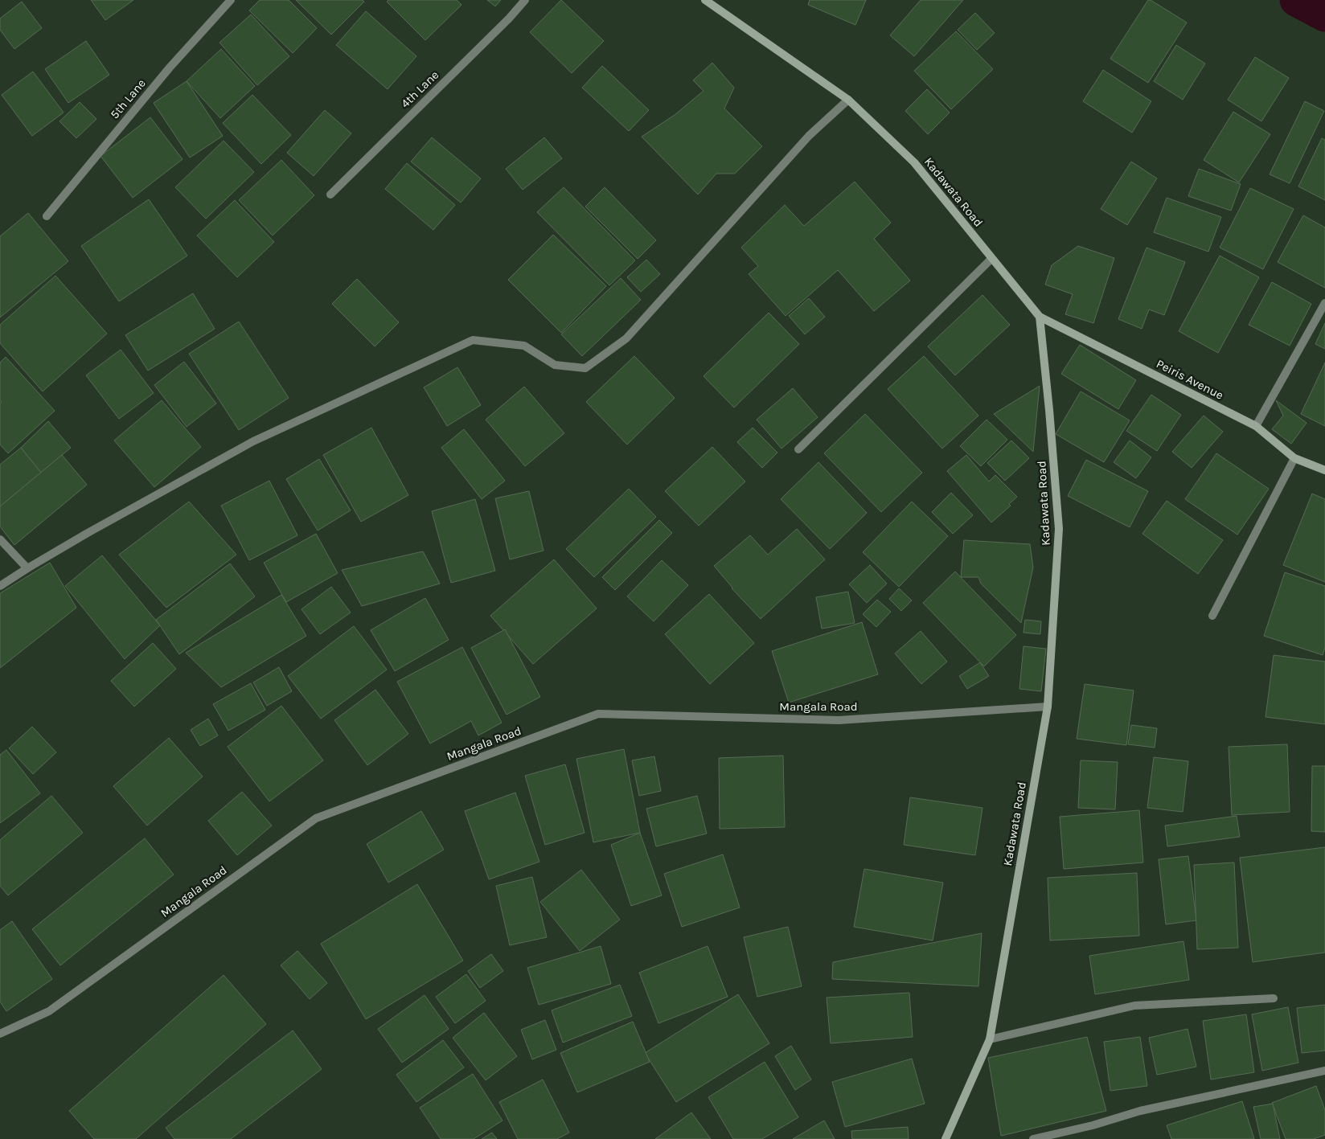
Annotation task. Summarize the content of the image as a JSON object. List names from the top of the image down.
{
  "streets": {
    "street": [
      "4th Lane",
      "5th Lane",
      "Kadawata Road",
      "Peiris Avenue",
      "Mangala Road"
    ]
  },
  "crossings": [
    ["Kadawata Road", "Peiris Avenue"],
    ["Kadawata Road", "Mangala Road"]
  ]
}
